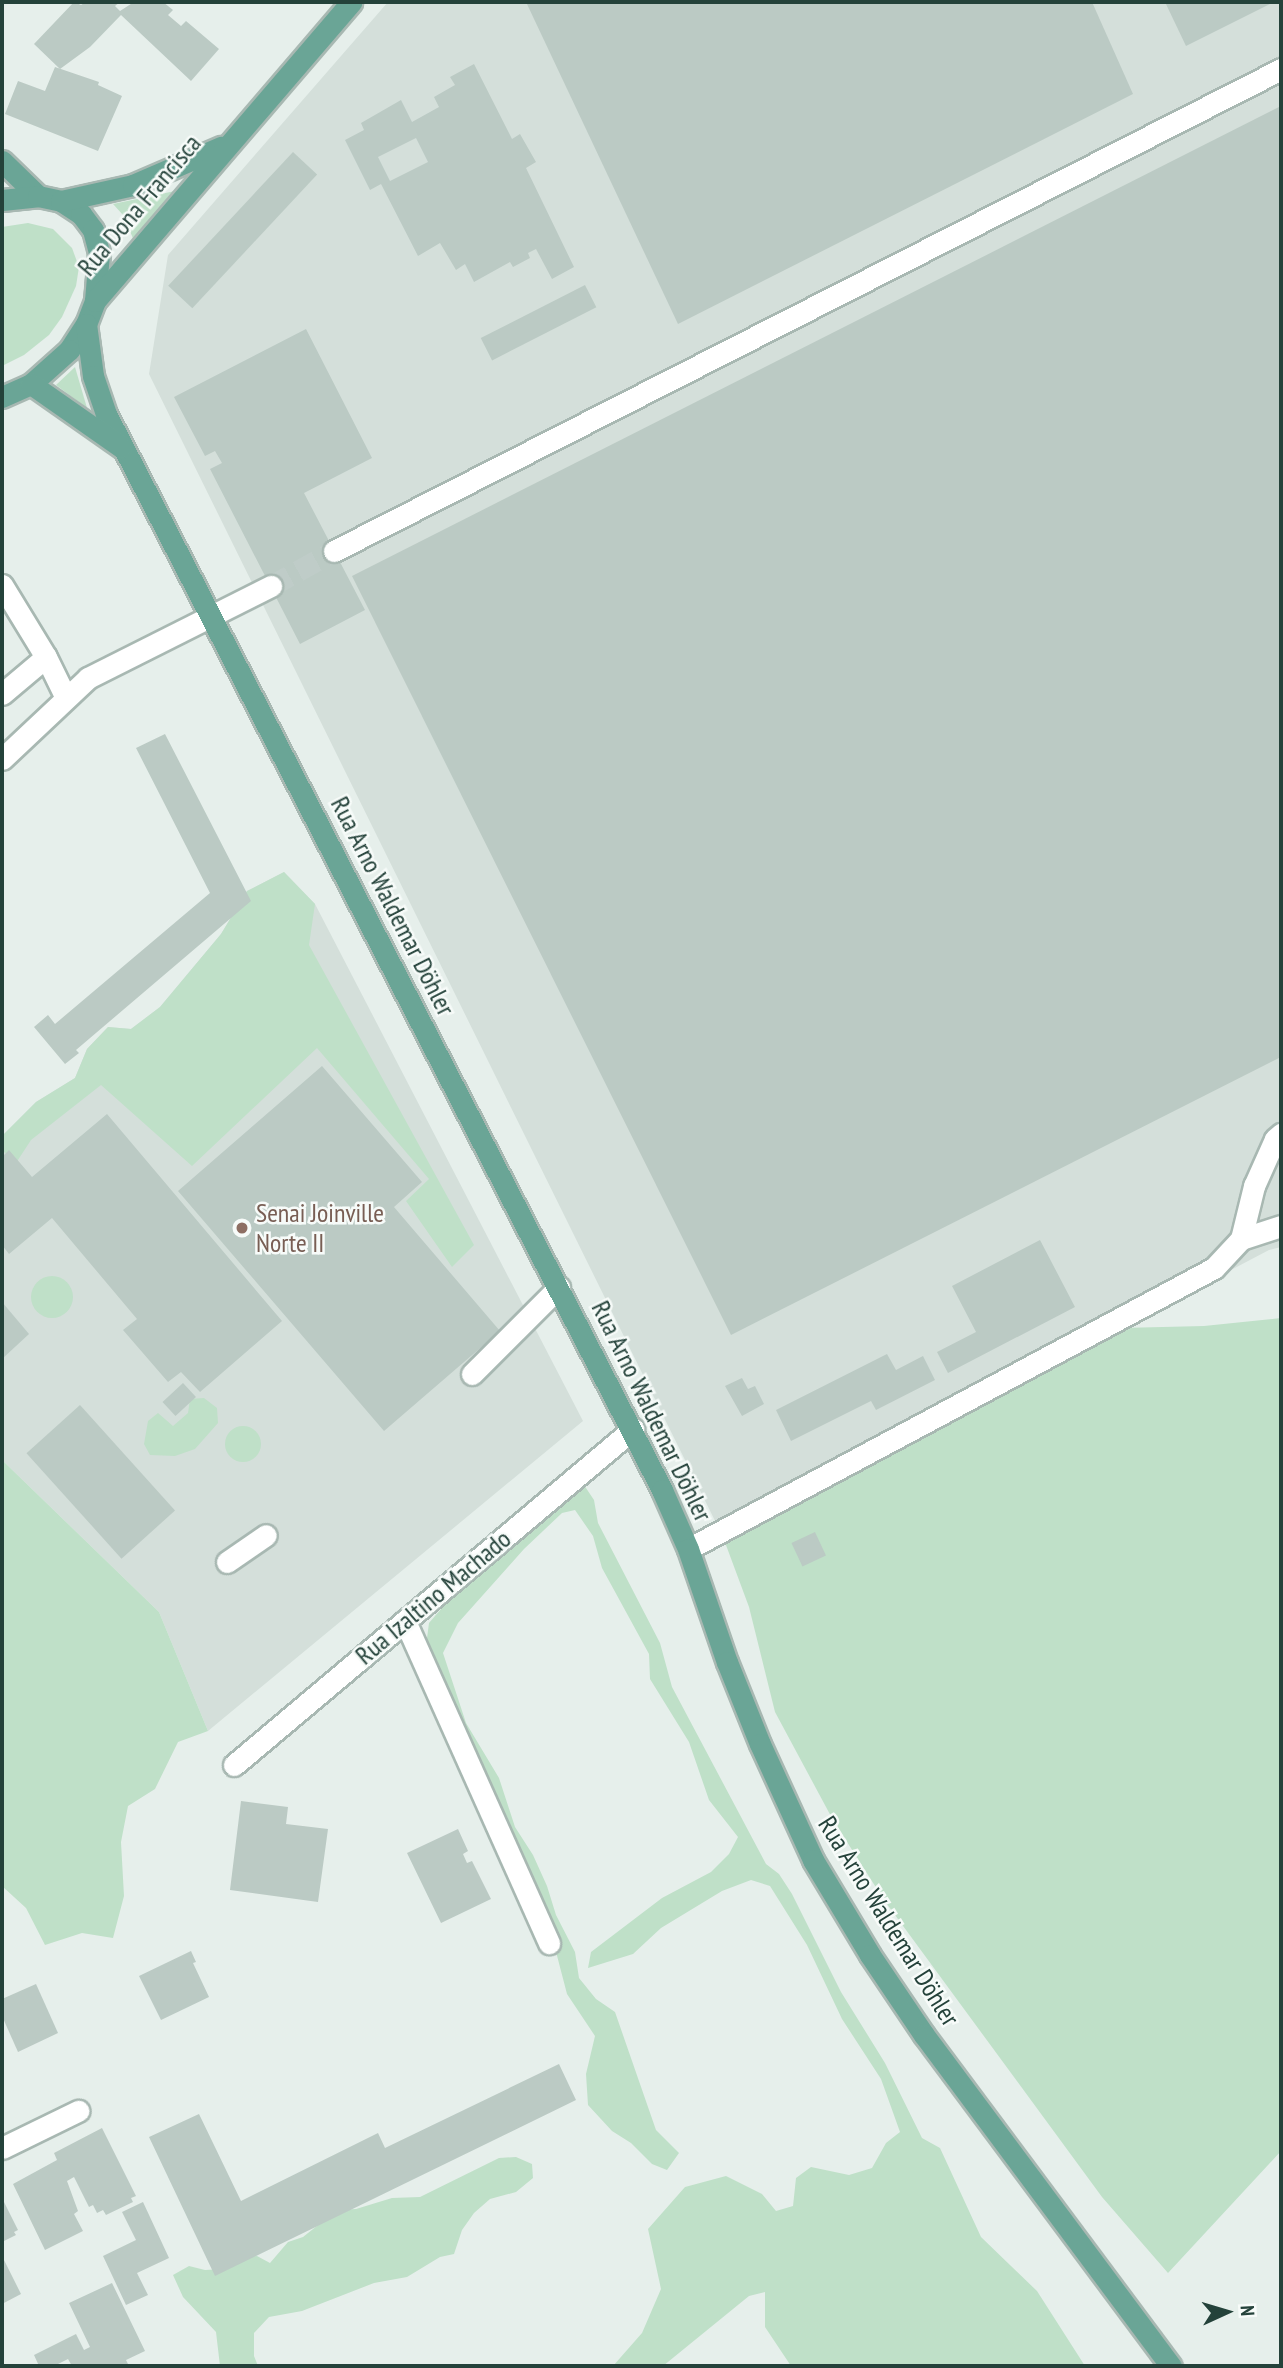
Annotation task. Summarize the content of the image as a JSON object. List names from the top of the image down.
{
  "streets": {
    "main road": ["Rua Dona Francisca", "Rua Arno Waldemar Döhler"],
    "street": ["Rua Izaltino Machado"]
  },
  "crossings": [
    ["Rua Arno Waldemar Döhler", "Rua Izaltino Machado"]
  ],
  "places": ["Senai Joinville Norte II"],
  "north": "right"
}
